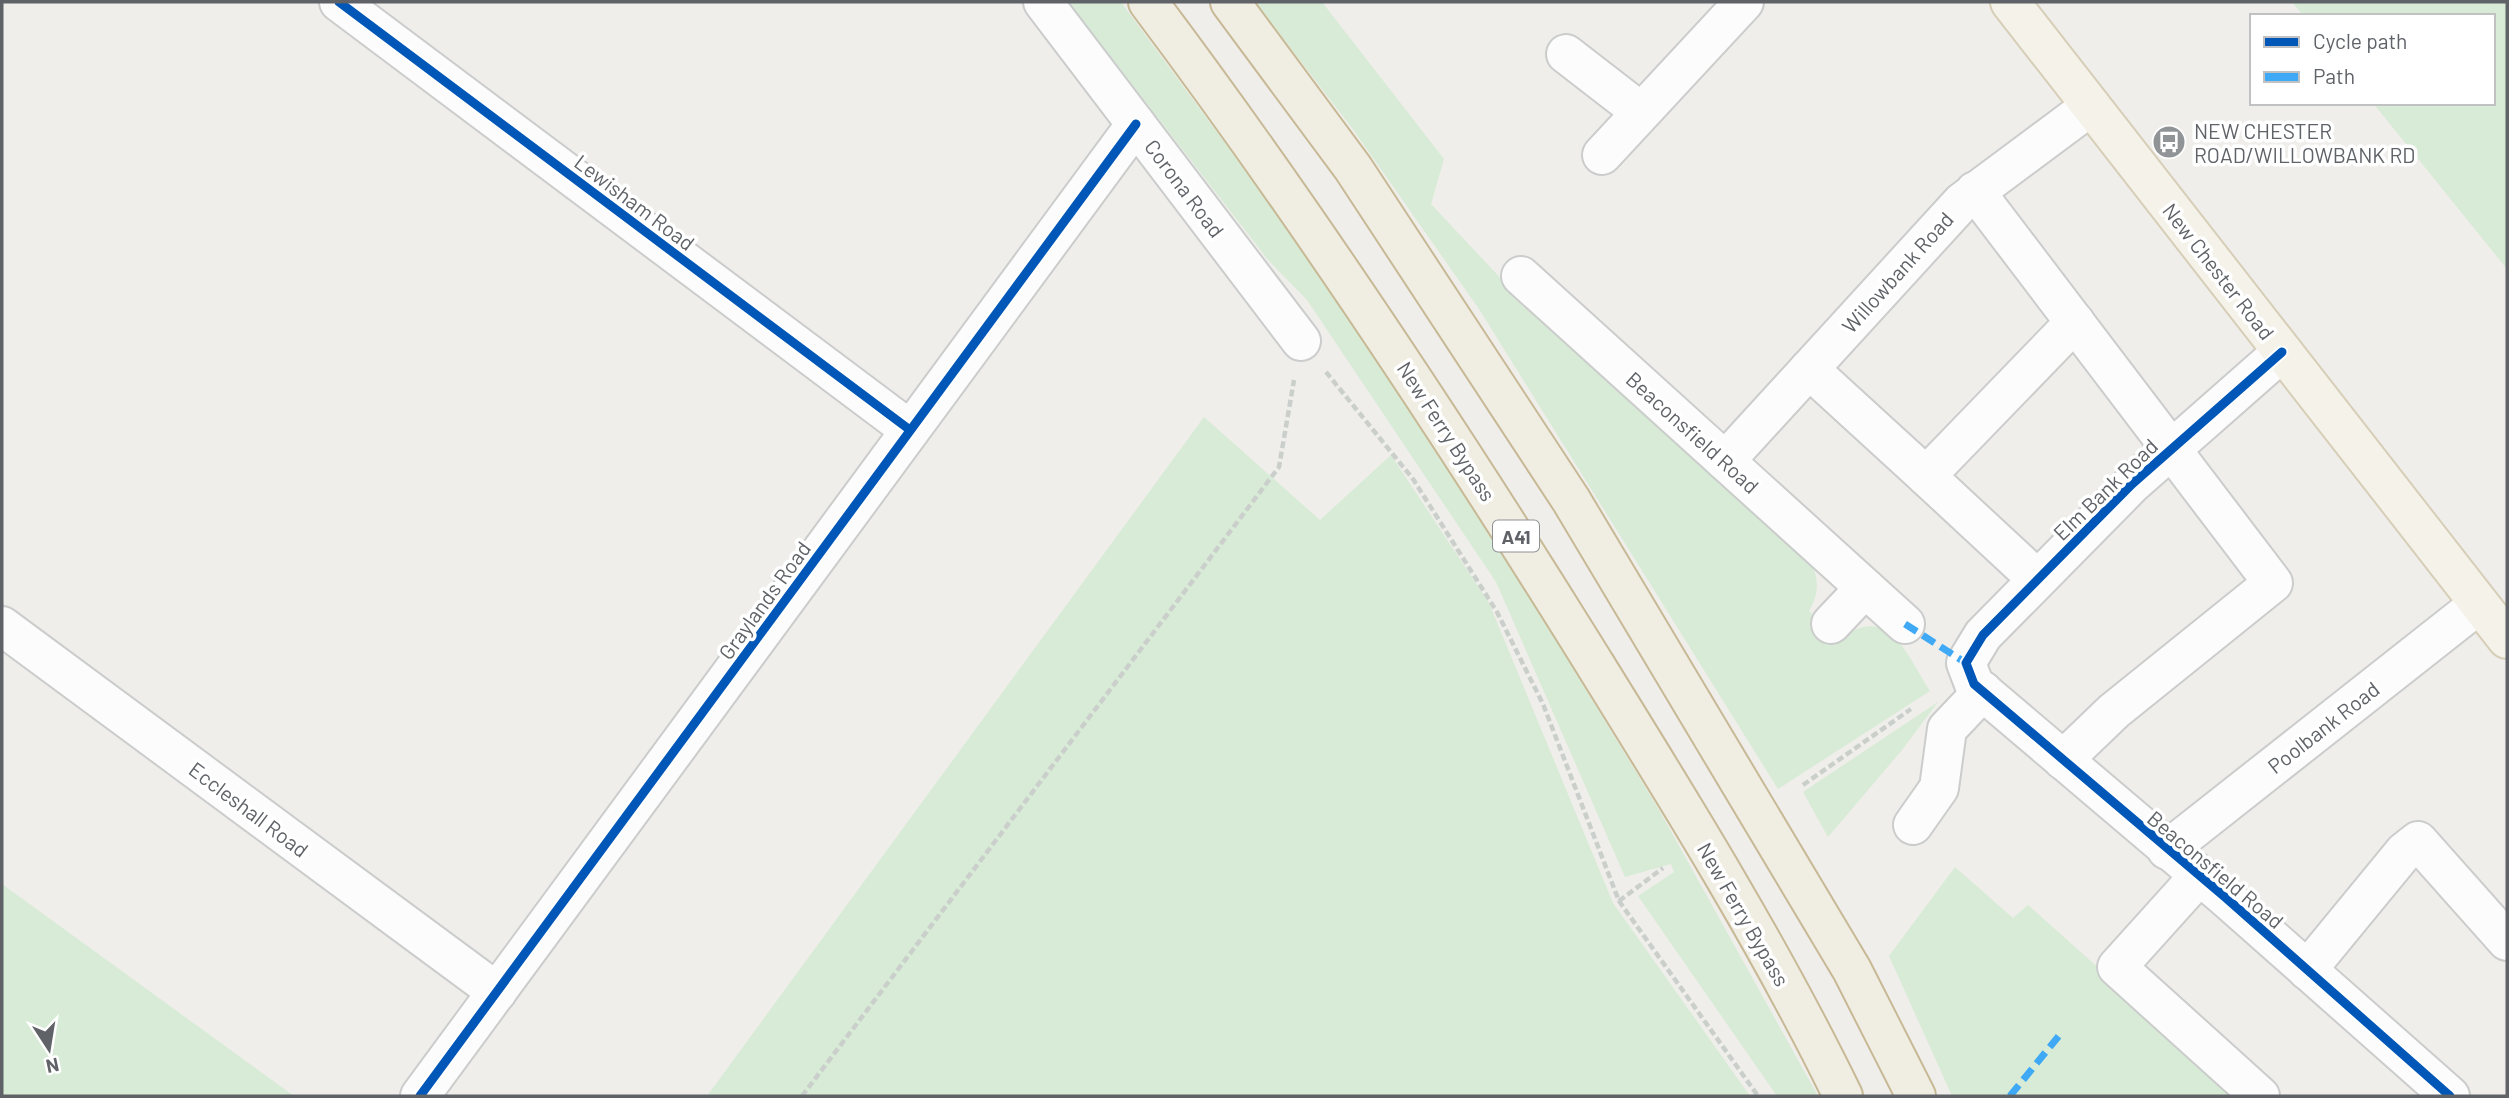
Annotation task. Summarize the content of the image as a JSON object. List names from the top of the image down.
{
  "streets": {
    "highway": ["New Ferry Bypass", "A41"],
    "main road": ["New Chester Road"],
    "street": [
      "Corona Road",
      "Lewisham Road",
      "Willowbank Road",
      "Beaconsfield Road",
      "Elm Bank Road",
      "Graylands Road",
      "Poolbank Road",
      "Eccleshall Road"
    ]
  },
  "crossings": [
    ["Corona Road", "Graylands Road"],
    ["Lewisham Road", "Graylands Road"],
    ["New Chester Road", "Willowbank Road"],
    ["New Chester Road", "Elm Bank Road"],
    ["New Chester Road", "Poolbank Road"],
    ["Willowbank Road", "Beaconsfield Road"],
    ["Beaconsfield Road", "Elm Bank Road"],
    ["Beaconsfield Road", "Poolbank Road"],
    ["Graylands Road", "Eccleshall Road"]
  ],
  "places": {
    "bus stop": ["NEW CHESTER ROAD/WILLOWBANK RD"]
  },
  "legend": ["Cycle path", "Path"],
  "north": "bottom"
}
